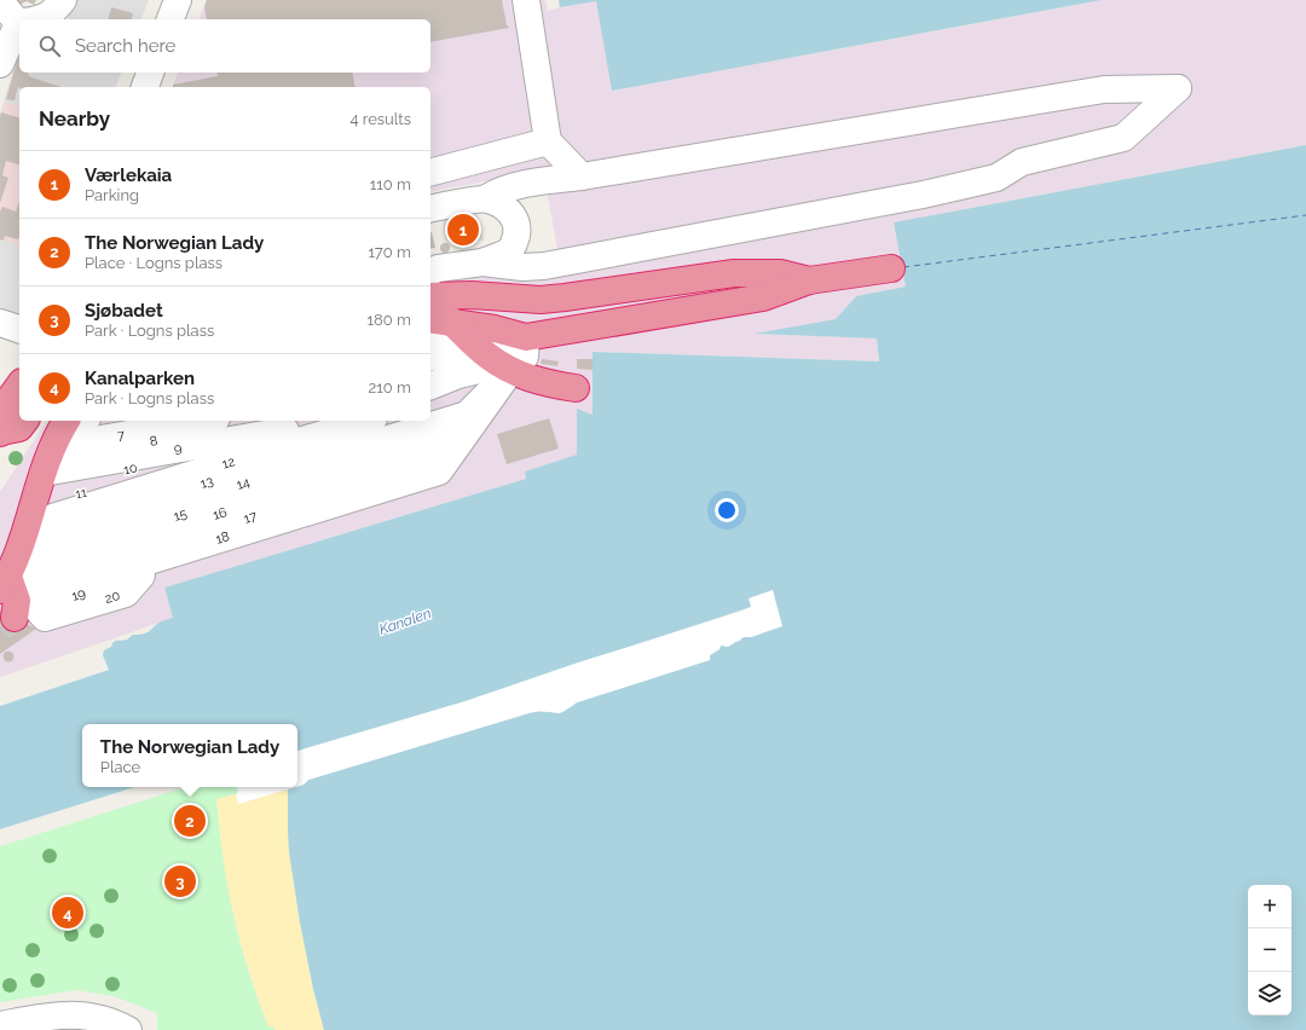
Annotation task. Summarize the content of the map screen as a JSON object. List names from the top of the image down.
{
  "streets": {
    "street": [
      "7",
      "8",
      "9",
      "12",
      "10",
      "13",
      "14",
      "11",
      "16",
      "18"
    ]
  },
  "crossings": [
    ["7", "8"],
    ["7", "9"],
    ["7", "12"],
    ["7", "10"],
    ["7", "13"],
    ["7", "14"],
    ["7", "11"],
    ["7", "16"],
    ["7", "18"],
    ["8", "9"],
    ["8", "12"],
    ["8", "10"],
    ["8", "13"],
    ["8", "14"],
    ["8", "11"],
    ["8", "16"],
    ["8", "18"],
    ["9", "12"],
    ["9", "10"],
    ["9", "13"],
    ["9", "14"],
    ["9", "11"],
    ["9", "16"],
    ["9", "18"],
    ["12", "10"],
    ["12", "13"],
    ["12", "14"],
    ["12", "11"],
    ["12", "16"],
    ["12", "18"],
    ["10", "13"],
    ["10", "14"],
    ["10", "11"],
    ["10", "16"],
    ["10", "18"],
    ["13", "14"],
    ["13", "11"],
    ["13", "16"],
    ["13", "18"],
    ["14", "11"],
    ["14", "16"],
    ["14", "18"],
    ["11", "16"],
    ["11", "18"],
    ["16", "18"]
  ],
  "water": ["Kanalen"],
  "page": {
    "search": "Search here",
    "heading": ["Nearby", "4 results"],
    "list": [
      {
        "mark": "1",
        "name": "Værlekaia",
        "note": "Parking",
        "value": "110 m"
      },
      {
        "mark": "2",
        "name": "The Norwegian Lady",
        "note": "Place · Logns plass",
        "value": "170 m"
      },
      {
        "mark": "3",
        "name": "Sjøbadet",
        "note": "Park · Logns plass",
        "value": "180 m"
      },
      {
        "mark": "4",
        "name": "Kanalparken",
        "note": "Park · Logns plass",
        "value": "210 m"
      }
    ],
    "pins": [
      "1",
      "2",
      "3",
      "4"
    ],
    "popup": ["The Norwegian Lady", "Place"],
    "map_buttons": ["+", "−"]
  }
}
